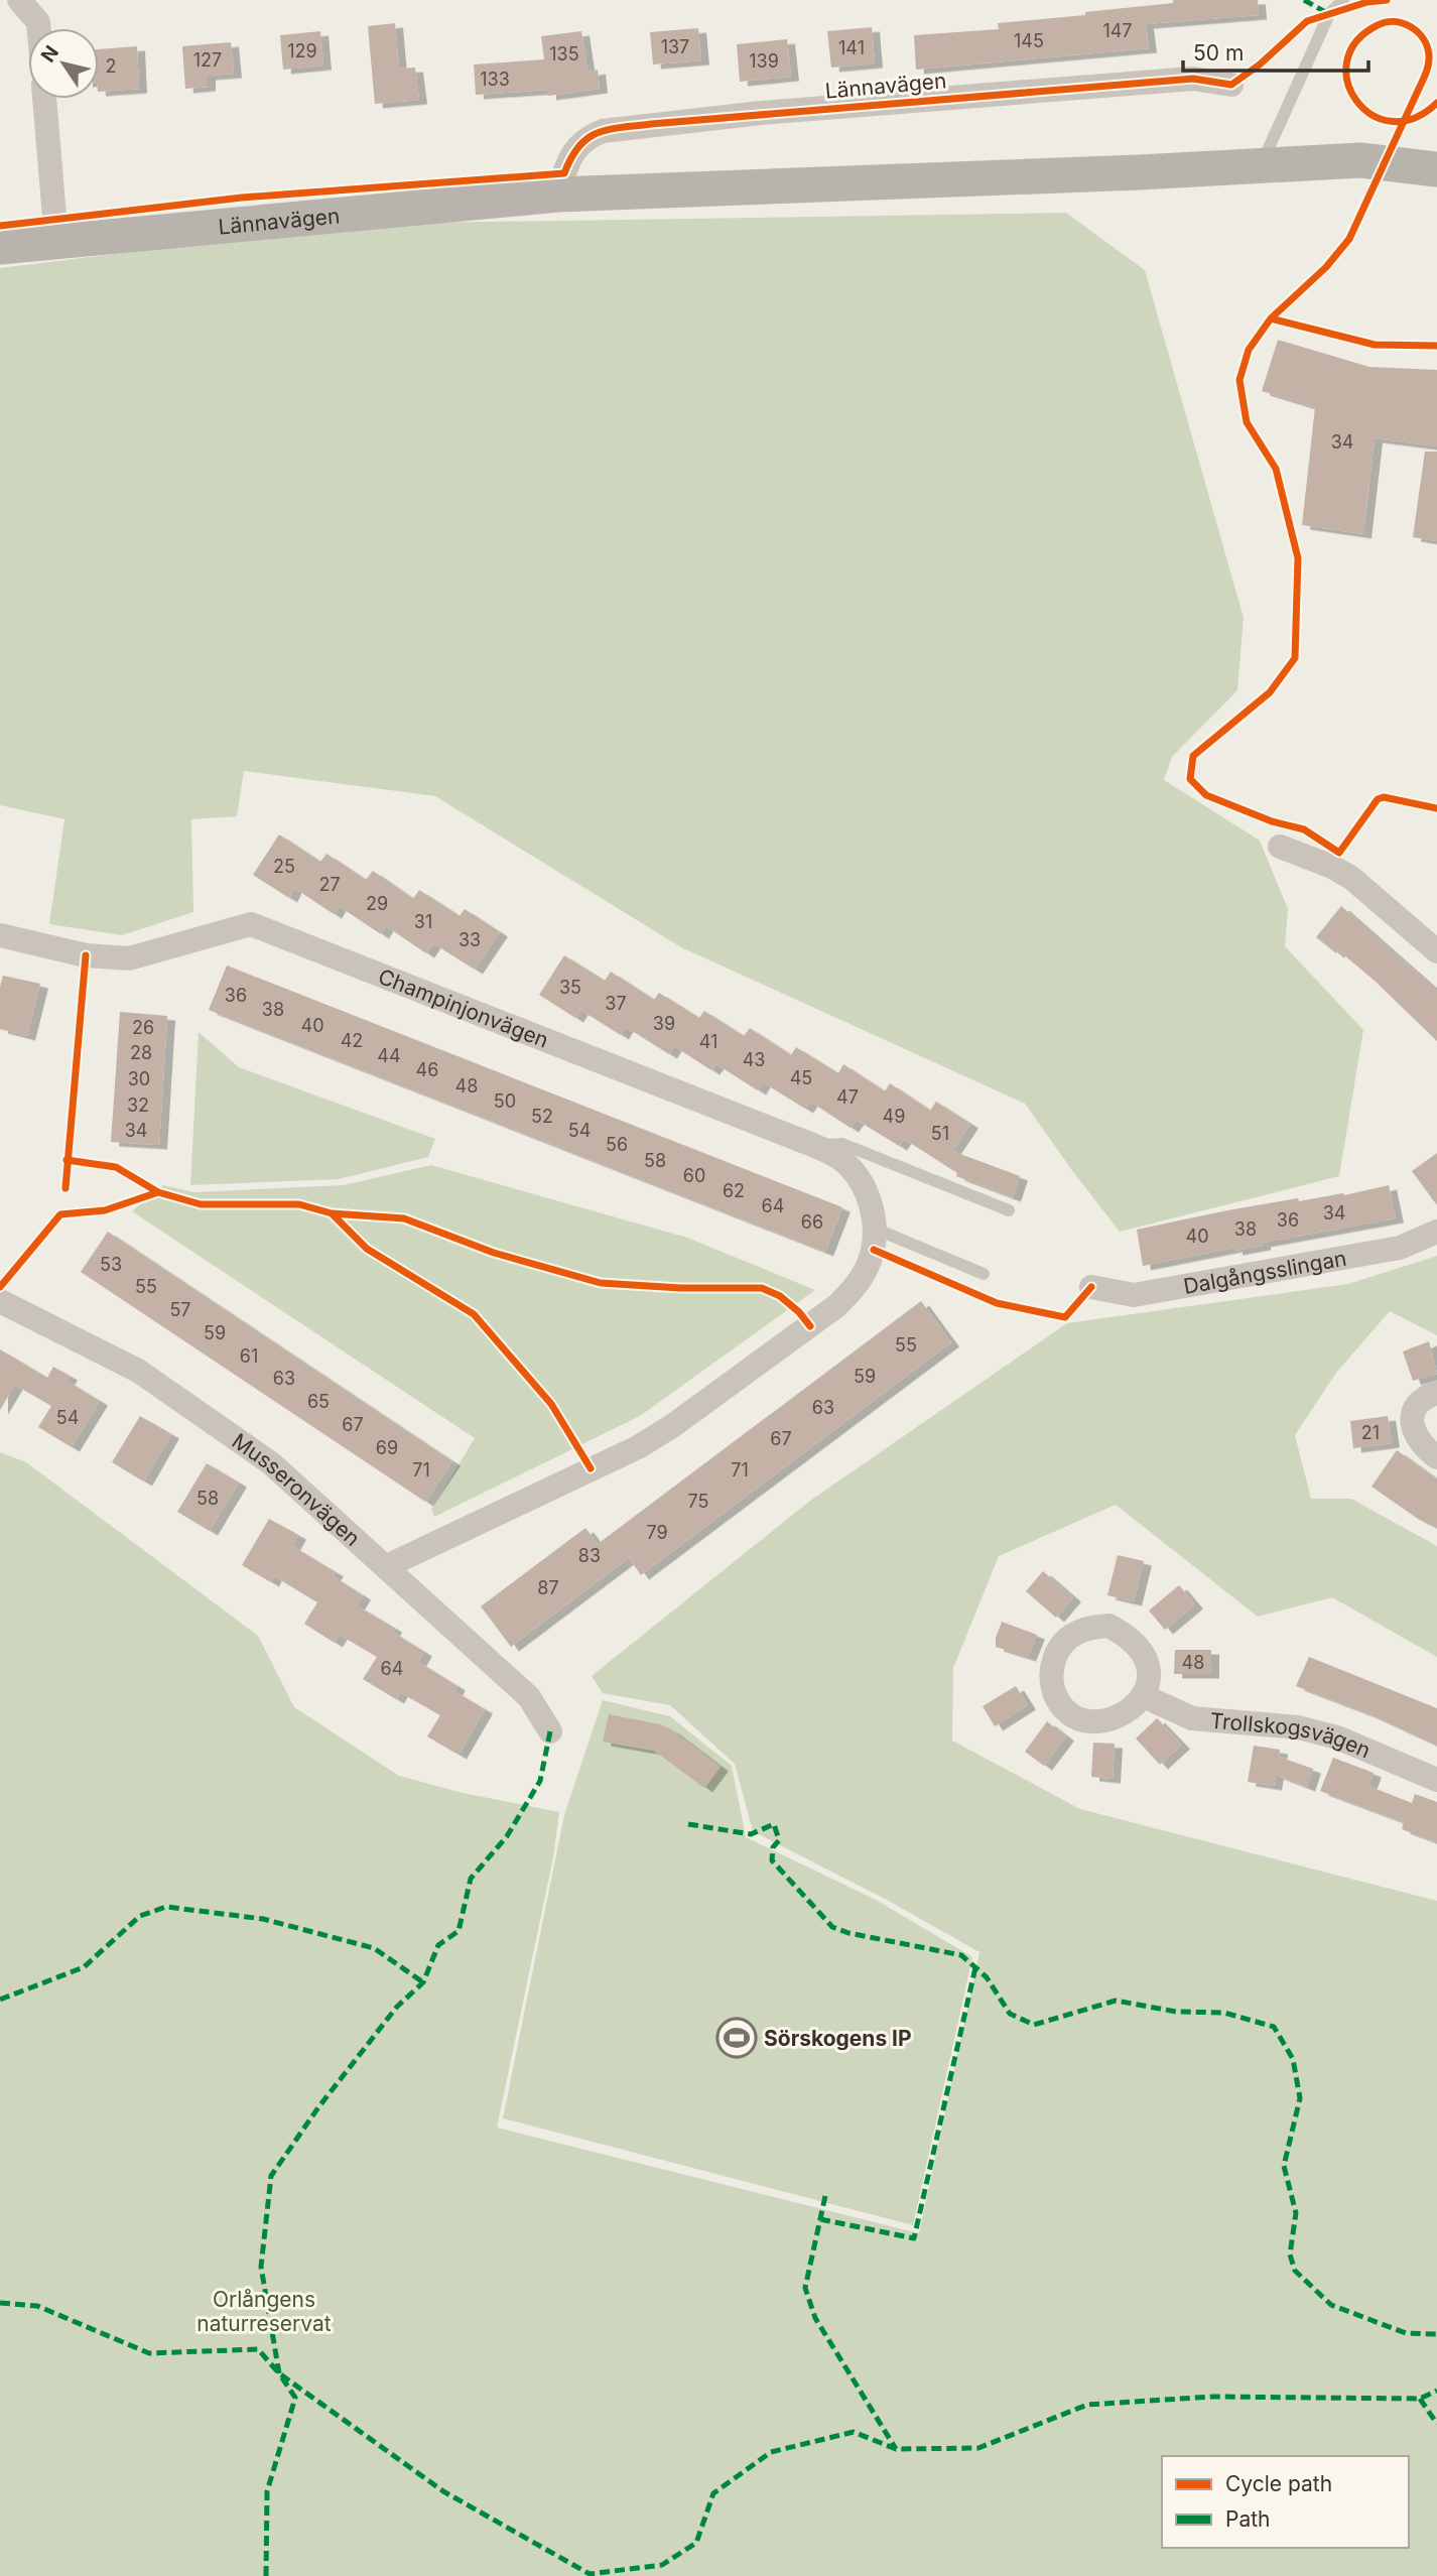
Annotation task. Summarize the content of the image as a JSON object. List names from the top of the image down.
{
  "streets": {
    "main road": ["Lännavägen"],
    "street": [
      "Champinjonvägen",
      "Dalgångsslingan",
      "Musseronvägen",
      "Trollskogsvägen"
    ]
  },
  "crossings": [
    ["Champinjonvägen", "Musseronvägen"]
  ],
  "parks": ["Orlångens naturreservat"],
  "places": {
    "sports": ["Sörskogens IP"]
  },
  "house_numbers": [
    "147",
    "145",
    "137",
    "141",
    "129",
    "135",
    "127",
    "139",
    "2",
    "133",
    "34",
    "25",
    "27",
    "29",
    "31",
    "33",
    "35",
    "36",
    "37",
    "38",
    "39",
    "40",
    "26",
    "42",
    "41",
    "28",
    "44",
    "43",
    "46",
    "45",
    "30",
    "48",
    "47",
    "50",
    "32",
    "52",
    "49",
    "34",
    "54",
    "51",
    "56",
    "58",
    "60",
    "62",
    "64",
    "34",
    "36",
    "66",
    "38",
    "40",
    "53",
    "55",
    "57",
    "59",
    "55",
    "61",
    "59",
    "63",
    "65",
    "63",
    "54",
    "67",
    "21",
    "67",
    "69",
    "71",
    "71",
    "58",
    "75",
    "79",
    "83",
    "87",
    "48",
    "64"
  ],
  "legend": ["Cycle path", "Path"],
  "scale_bar": "50 m",
  "north": "top left"
}
